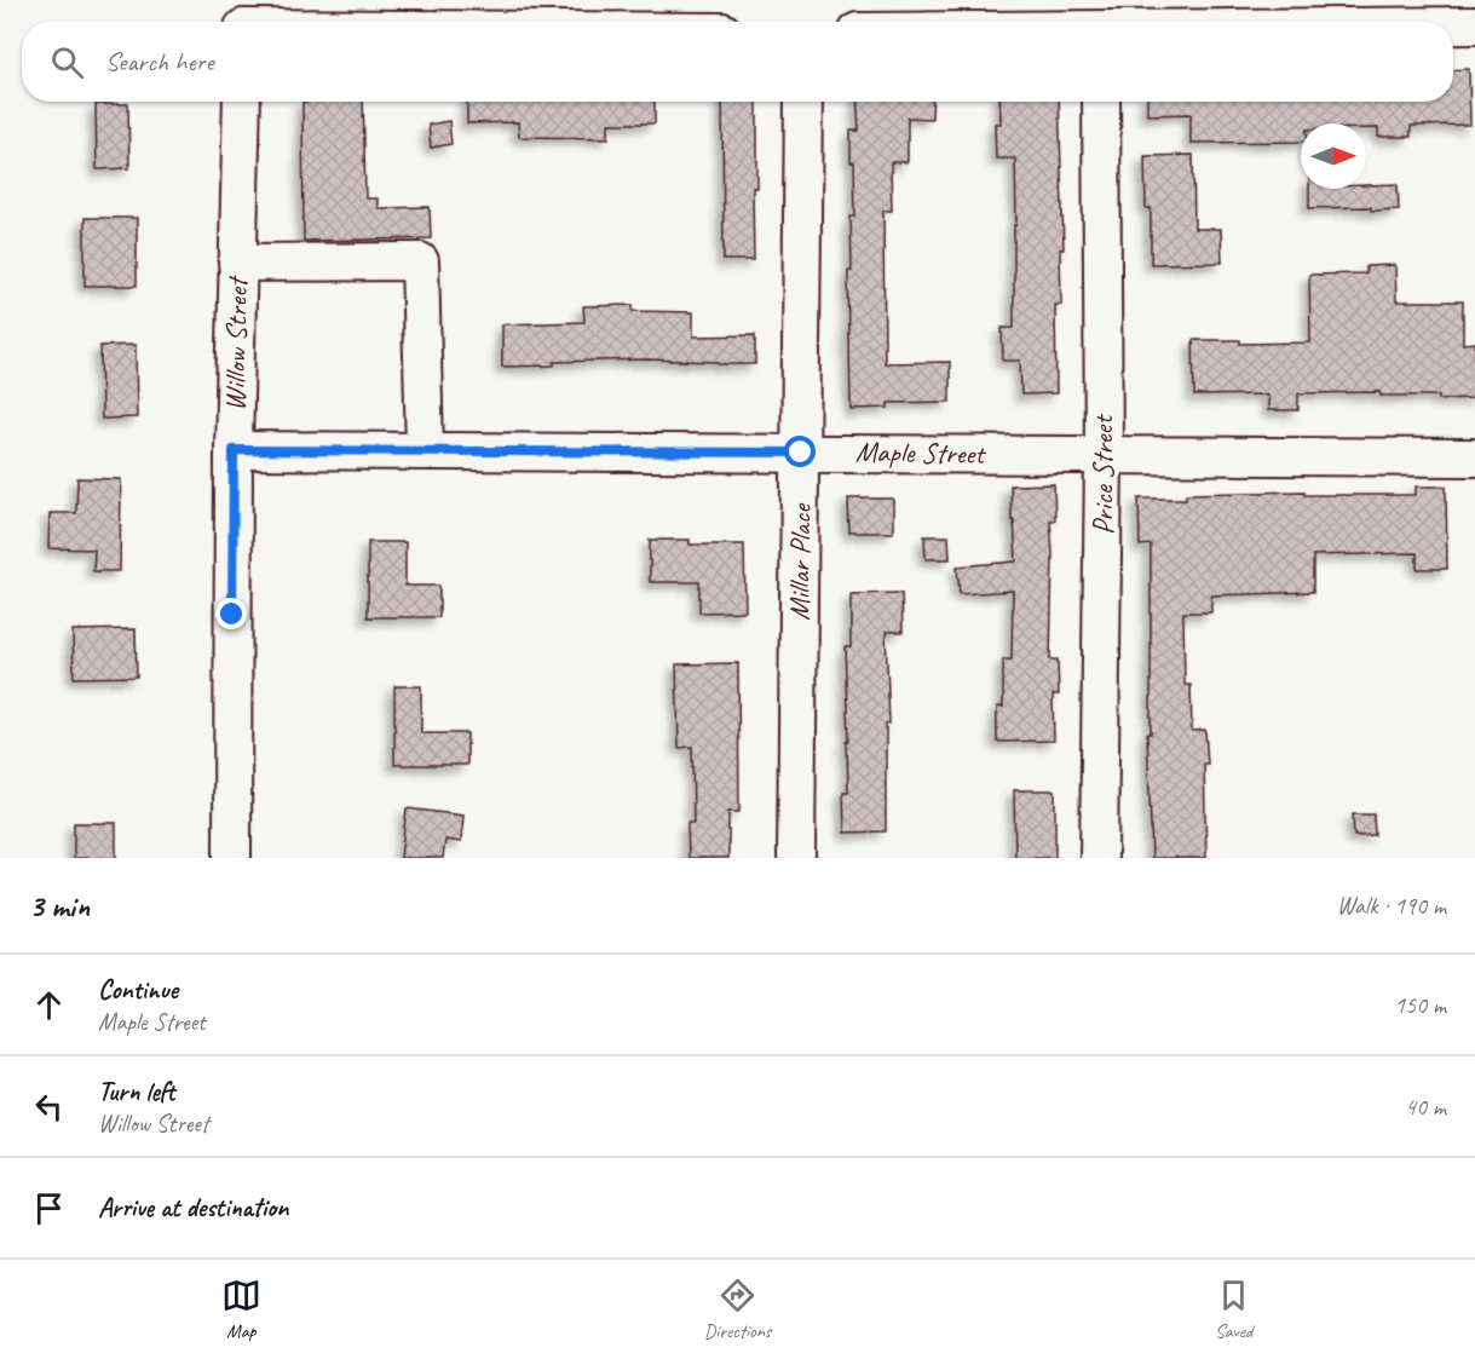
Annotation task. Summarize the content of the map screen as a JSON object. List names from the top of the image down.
{
  "streets": {
    "street": [
      "Willow Street",
      "Maple Street",
      "Price Street",
      "Millar Place"
    ]
  },
  "crossings": [
    ["Willow Street", "Maple Street"],
    ["Maple Street", "Price Street"],
    ["Maple Street", "Millar Place"]
  ],
  "north": "right",
  "page": {
    "search": "Search here",
    "heading": ["3 min", "Walk · 190 m"],
    "list": [
      ["Continue", "Maple Street", "150 m"],
      ["Turn left", "Willow Street", "40 m"],
      "Arrive at destination"
    ],
    "nav": ["Map", "Directions", "Saved"]
  }
}
